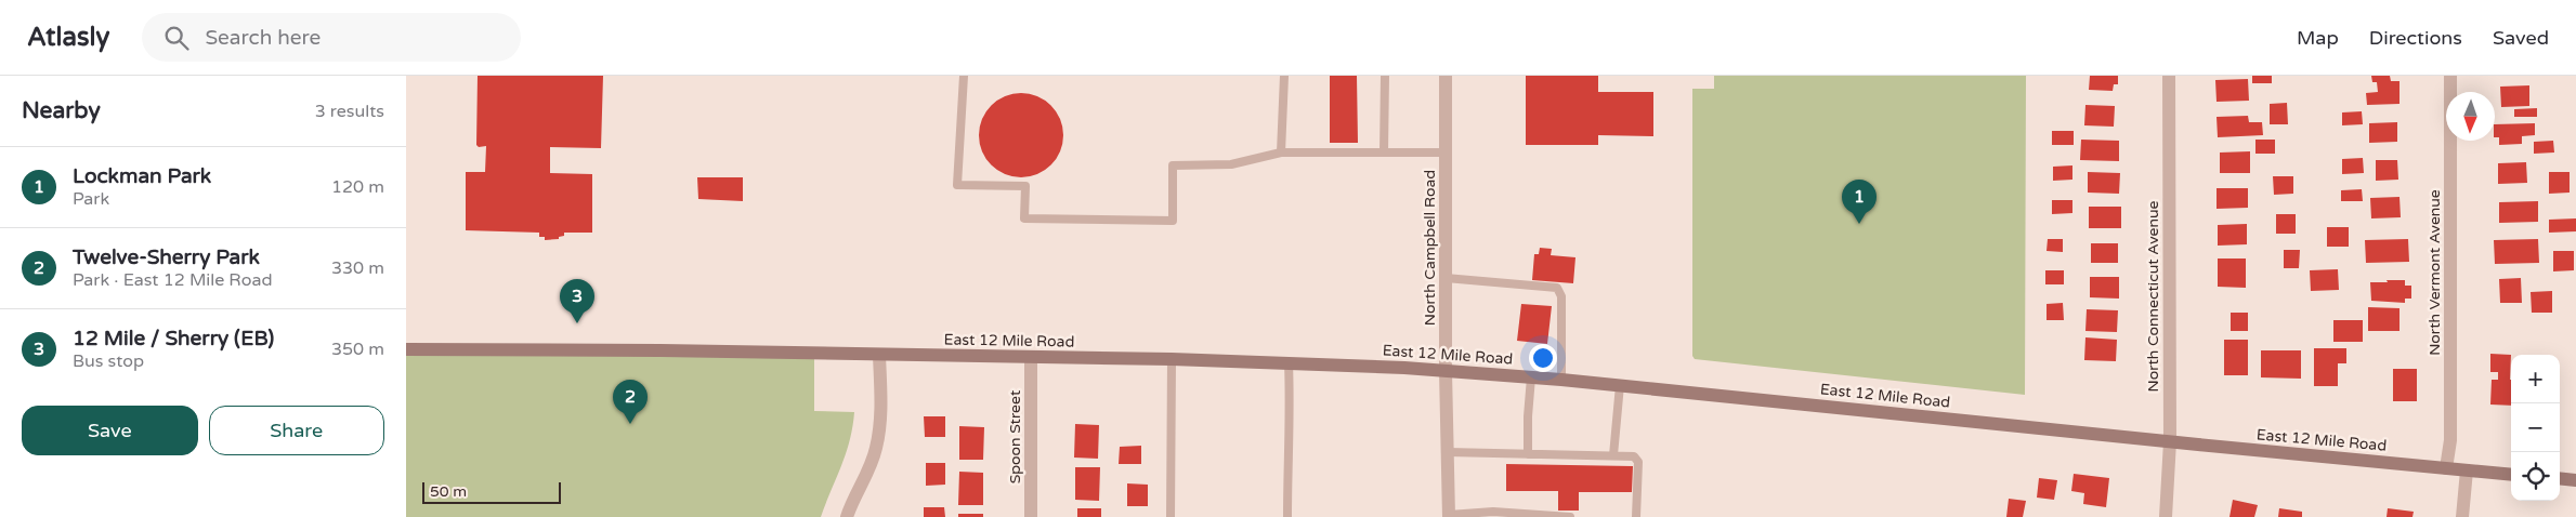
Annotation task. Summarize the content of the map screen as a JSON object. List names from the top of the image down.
{
  "streets": {
    "main road": ["East 12 Mile Road"],
    "street": [
      "North Campbell Road",
      "North Vermont Avenue",
      "North Connecticut Avenue",
      "Spoon Street"
    ]
  },
  "crossings": [
    ["North Campbell Road", "East 12 Mile Road"],
    ["North Vermont Avenue", "East 12 Mile Road"],
    ["North Connecticut Avenue", "East 12 Mile Road"],
    ["East 12 Mile Road", "Spoon Street"]
  ],
  "scale_bar": "50 m",
  "north": "bottom",
  "page": {
    "header": "Atlasly",
    "search": "Search here",
    "nav": ["Map", "Directions", "Saved"],
    "heading": ["Nearby", "3 results"],
    "list": [
      {
        "mark": "1",
        "name": "Lockman Park",
        "note": "Park",
        "value": "120 m"
      },
      {
        "mark": "2",
        "name": "Twelve-Sherry Park",
        "note": "Park · East 12 Mile Road",
        "value": "330 m"
      },
      {
        "mark": "3",
        "name": "12 Mile / Sherry (EB)",
        "note": "Bus stop",
        "value": "350 m"
      }
    ],
    "pins": ["1", "3", "2"],
    "map_buttons": ["+", "−"],
    "buttons": ["Save", "Share"],
    "scale": "50 m"
  }
}
